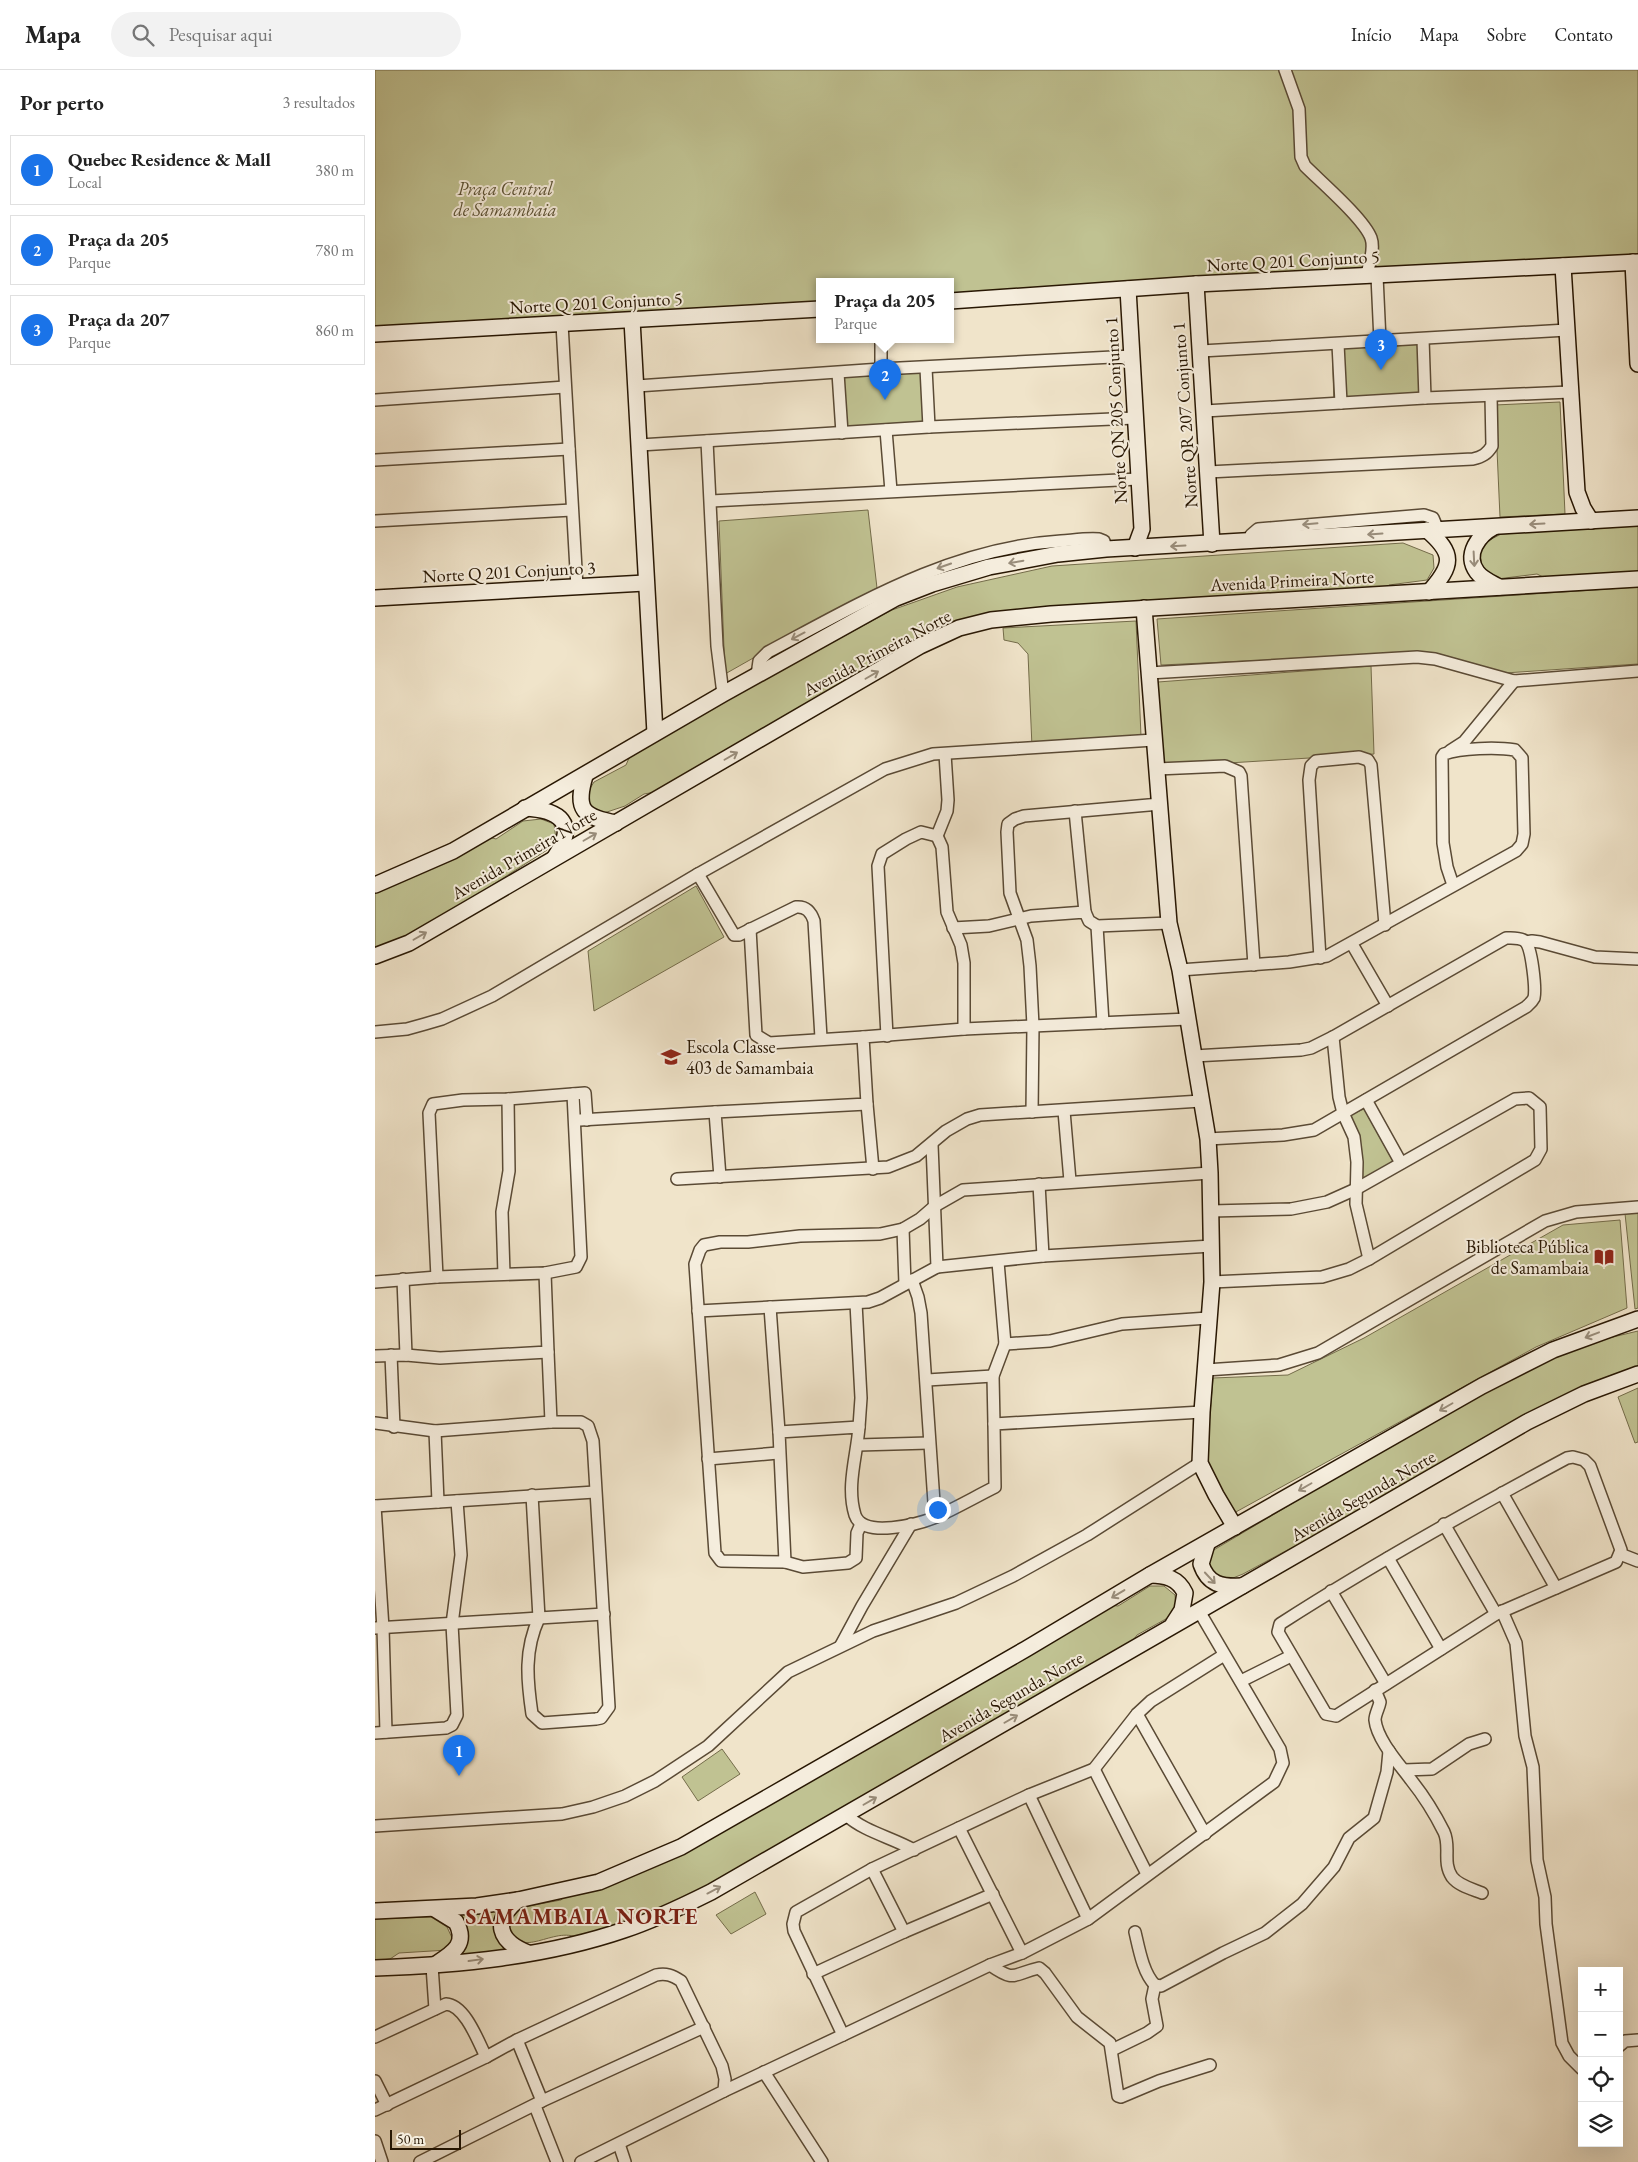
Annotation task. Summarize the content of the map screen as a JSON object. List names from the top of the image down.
{
  "streets": {
    "main road": [
      "Norte Q 201 Conjunto 5",
      "Norte QN 205 Conjunto 1",
      "Norte QR 207 Conjunto 1",
      "Norte Q 201 Conjunto 3",
      "Avenida Primeira Norte",
      "Avenida Segunda Norte"
    ]
  },
  "crossings": [
    ["Norte Q 201 Conjunto 5", "Norte QN 205 Conjunto 1"],
    ["Norte Q 201 Conjunto 5", "Norte QR 207 Conjunto 1"],
    ["Norte QN 205 Conjunto 1", "Avenida Primeira Norte"],
    ["Norte QR 207 Conjunto 1", "Avenida Primeira Norte"]
  ],
  "districts": ["SAMAMBAIA NORTE"],
  "parks": ["Praça Central de Samambaia"],
  "places": {
    "school or university": ["Escola Classe 403 de Samambaia"],
    "library": ["Biblioteca Pública de Samambaia"]
  },
  "scale_bar": "50 m",
  "page": {
    "header": "Mapa",
    "search": "Pesquisar aqui",
    "nav": [
      "Início",
      "Mapa",
      "Sobre",
      "Contato"
    ],
    "heading": ["Por perto", "3 resultados"],
    "list": [
      {
        "mark": "1",
        "name": "Quebec Residence & Mall",
        "note": "Local",
        "value": "380 m"
      },
      {
        "mark": "2",
        "name": "Praça da 205",
        "note": "Parque",
        "value": "780 m"
      },
      {
        "mark": "3",
        "name": "Praça da 207",
        "note": "Parque",
        "value": "860 m"
      }
    ],
    "popup": ["Praça da 205", "Parque"],
    "pins": ["3", "2", "1"],
    "map_buttons": ["+", "−"],
    "scale": "50 m"
  }
}
